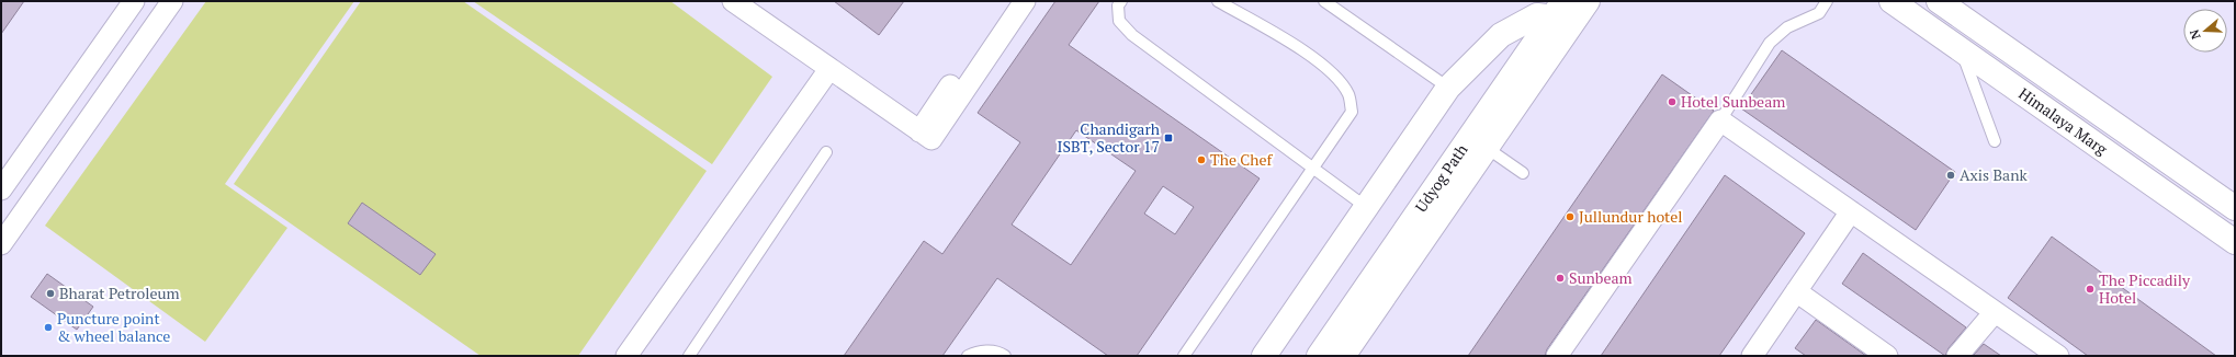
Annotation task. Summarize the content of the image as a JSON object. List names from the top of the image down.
{
  "streets": {
    "main road": ["Himalaya Marg", "Udyog Path"]
  },
  "places": {
    "other": [
      "Hotel Sunbeam",
      "The Chef",
      "Axis Bank",
      "Jullundur hotel",
      "Sunbeam",
      "The Piccadily Hotel",
      "Bharat Petroleum",
      "Puncture point & wheel balance"
    ],
    "transit": ["Chandigarh ISBT, Sector 17"]
  },
  "north": "left"
}
